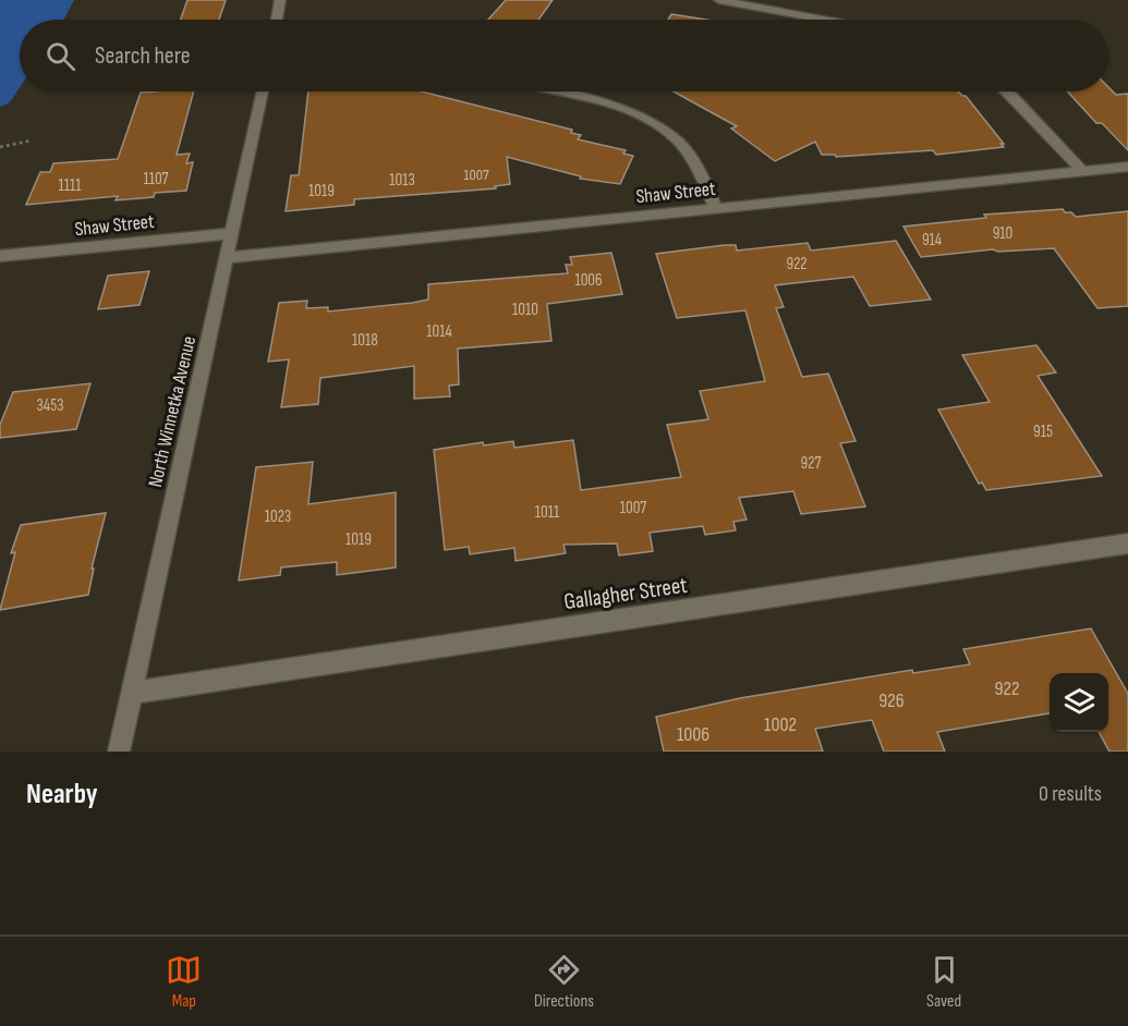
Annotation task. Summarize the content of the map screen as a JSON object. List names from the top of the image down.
{
  "streets": {
    "street": ["Shaw Street", "North Winnetka Avenue", "Gallagher Street"]
  },
  "crossings": [
    ["Shaw Street", "North Winnetka Avenue"],
    ["North Winnetka Avenue", "Gallagher Street"]
  ],
  "house_numbers": [
    "1007",
    "1107",
    "1013",
    "1111",
    "1019",
    "910",
    "914",
    "922",
    "1006",
    "1010",
    "1014",
    "1018",
    "3453",
    "915",
    "927",
    "1007",
    "1011",
    "1023",
    "1019",
    "922",
    "926",
    "1002",
    "1006"
  ],
  "page": {
    "search": "Search here",
    "heading": ["Nearby", "0 results"],
    "nav": ["Map", "Directions", "Saved"]
  }
}
